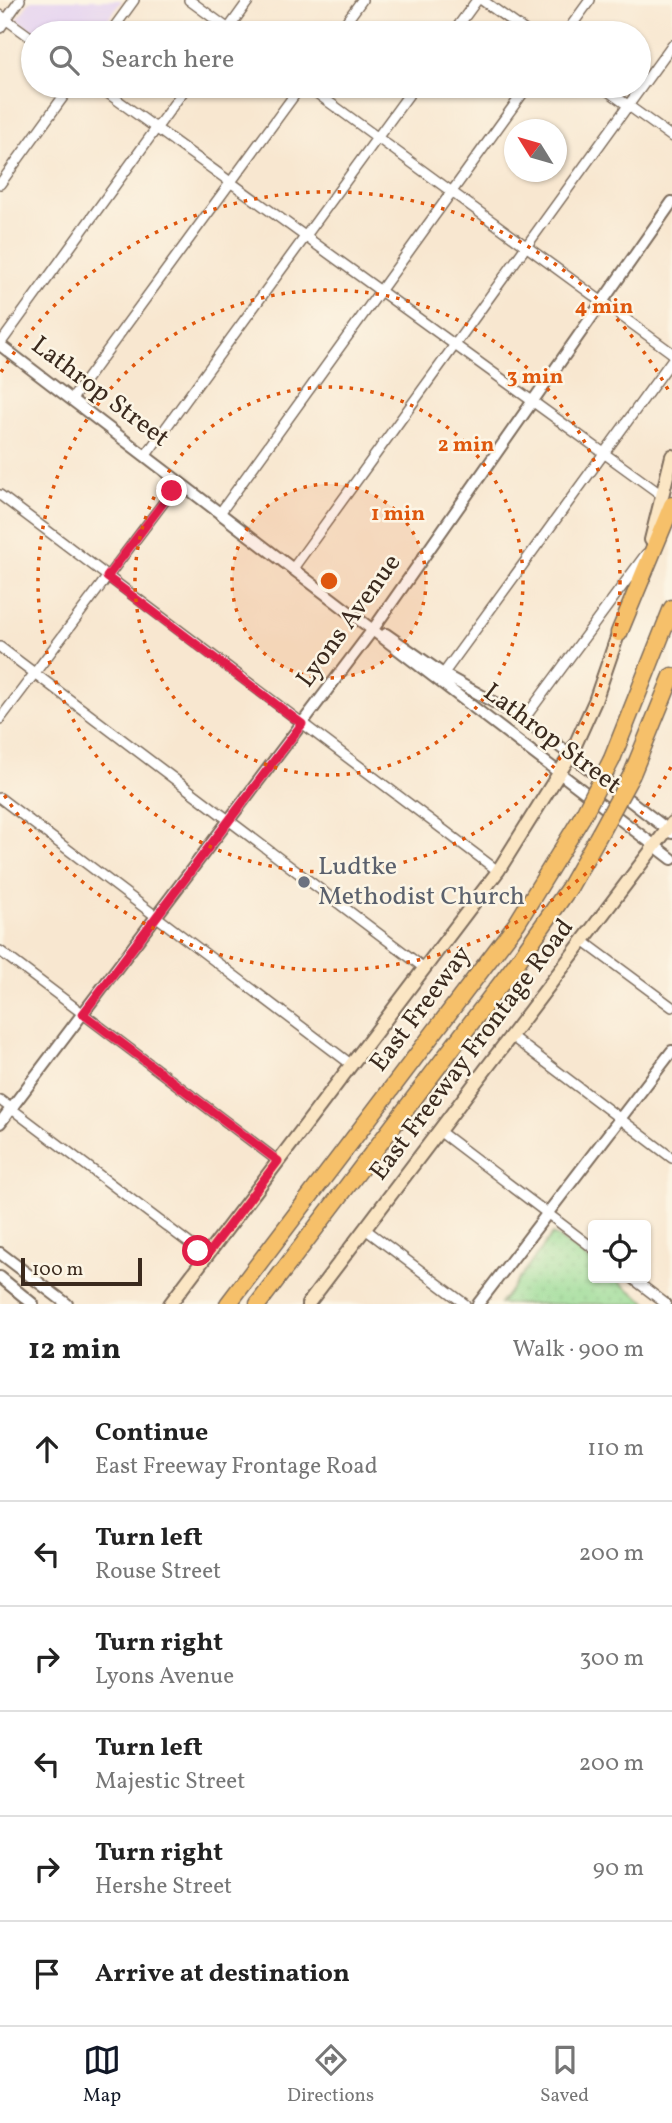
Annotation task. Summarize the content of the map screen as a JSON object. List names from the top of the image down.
{
  "streets": {
    "highway": ["East Freeway"],
    "main road": ["East Freeway Frontage Road"],
    "street": ["Lathrop Street", "Lyons Avenue"]
  },
  "crossings": [
    ["Lathrop Street", "Lyons Avenue"],
    ["Lathrop Street", "East Freeway Frontage Road"]
  ],
  "places": ["Ludtke Methodist Church"],
  "scale_bar": "100 m",
  "north": "top left",
  "page": {
    "search": "Search here",
    "scale": "100 m",
    "heading": ["12 min", "Walk · 900 m"],
    "list": [
      ["Continue", "East Freeway Frontage Road", "110 m"],
      ["Turn left", "Rouse Street", "200 m"],
      ["Turn right", "Lyons Avenue", "300 m"],
      ["Turn left", "Majestic Street", "200 m"],
      ["Turn right", "Hershe Street", "90 m"],
      "Arrive at destination"
    ],
    "nav": ["Map", "Directions", "Saved"]
  },
  "rings": [
    "4 min",
    "3 min",
    "2 min",
    "1 min"
  ]
}
